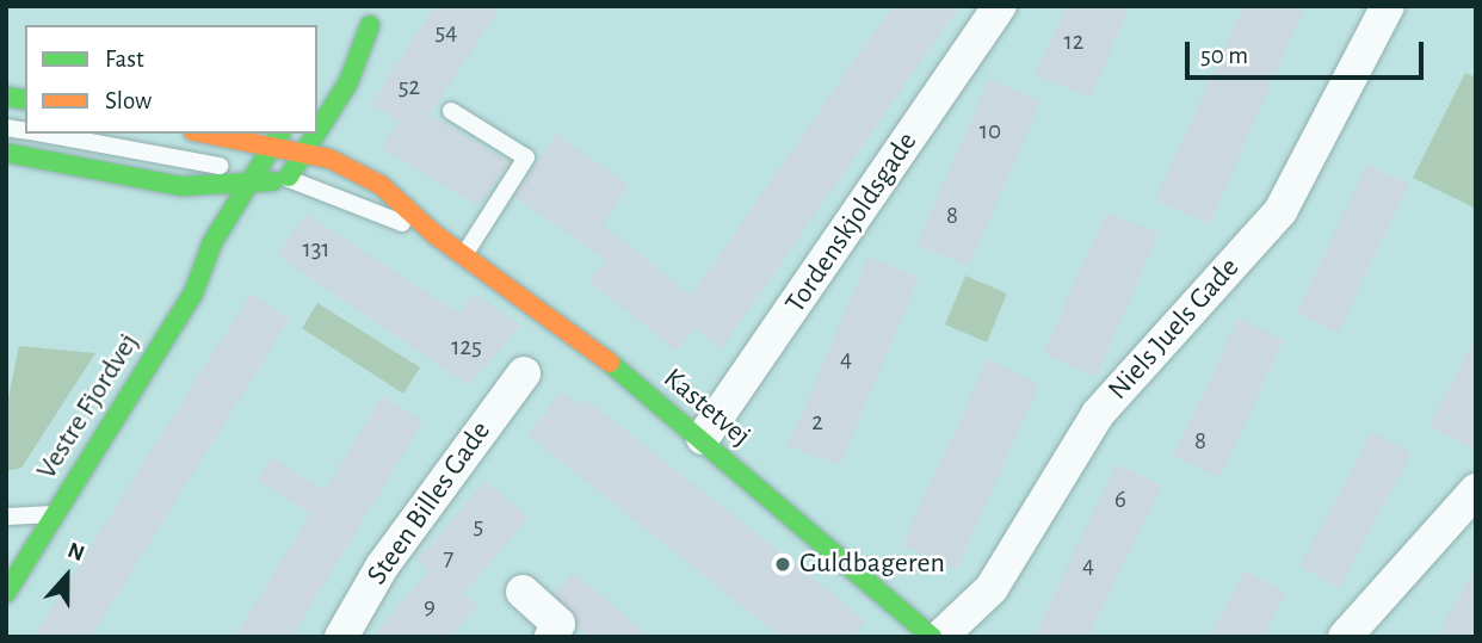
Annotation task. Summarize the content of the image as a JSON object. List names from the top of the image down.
{
  "streets": {
    "street": [
      "Tordenskjoldsgade",
      "Niels Juels Gade",
      "Vestre Fjordvej",
      "Kastetvej",
      "Steen Billes Gade"
    ]
  },
  "crossings": [
    ["Tordenskjoldsgade", "Kastetvej"],
    ["Vestre Fjordvej", "Kastetvej"]
  ],
  "places": ["Guldbageren"],
  "house_numbers": [
    "54",
    "12",
    "52",
    "10",
    "8",
    "131",
    "125",
    "4",
    "2",
    "8",
    "6",
    "5",
    "7",
    "4",
    "9"
  ],
  "legend": ["Fast", "Slow"],
  "scale_bar": "50 m",
  "north": "top"
}
